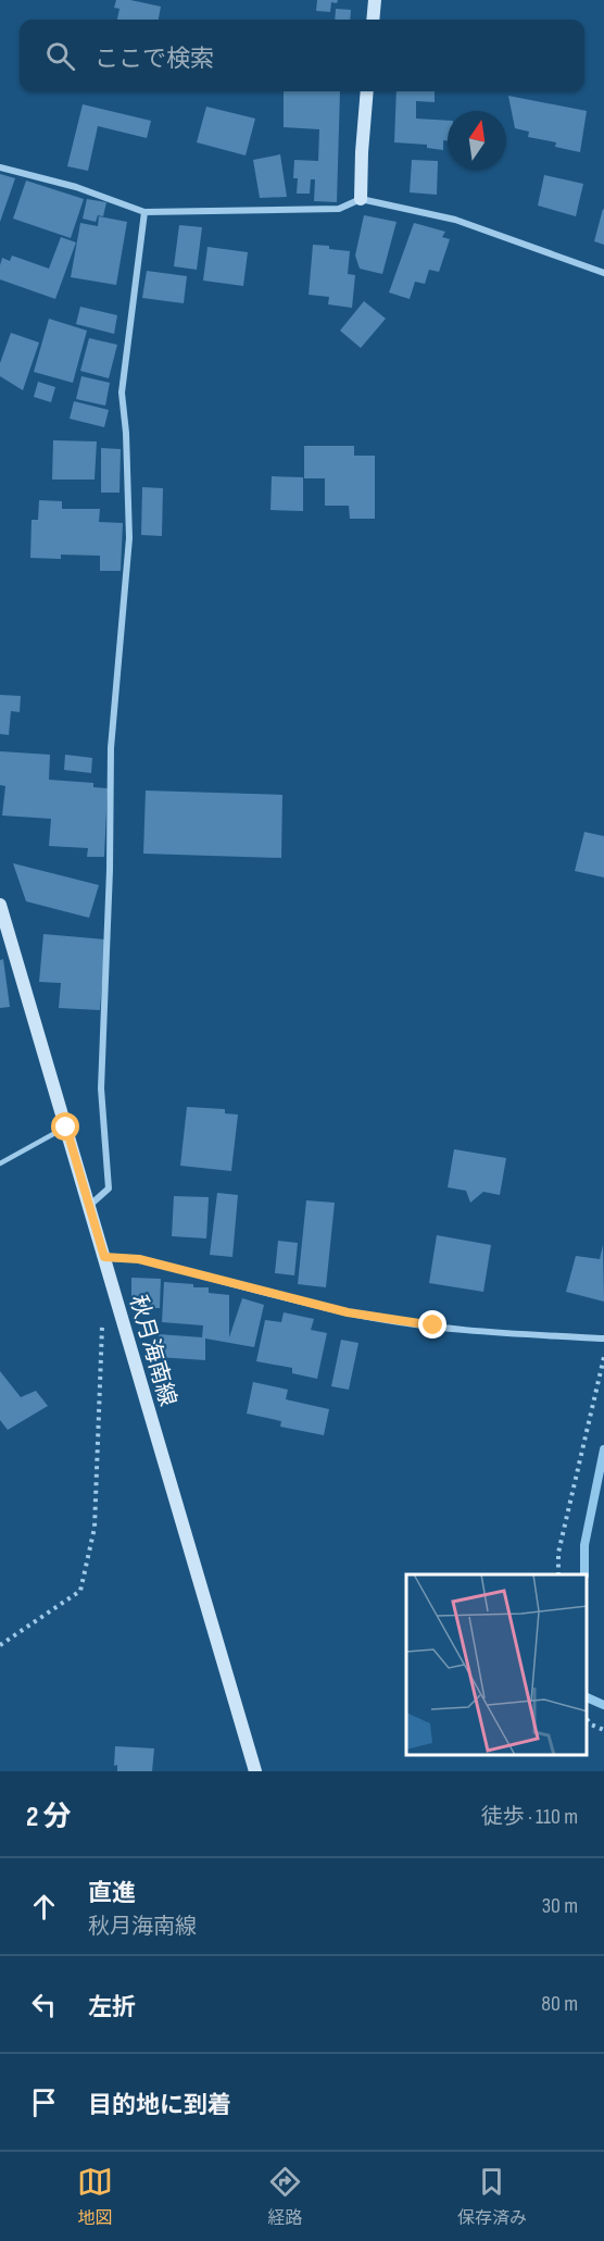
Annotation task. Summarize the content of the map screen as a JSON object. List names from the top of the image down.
{
  "streets": {
    "main road": ["秋月海南線"]
  },
  "north": "top",
  "page": {
    "search": "ここで検索",
    "heading": ["2 分", "徒歩 · 110 m"],
    "list": [
      ["直進", "秋月海南線", "30 m"],
      ["左折", "80 m"],
      "目的地に到着"
    ],
    "nav": ["地図", "経路", "保存済み"]
  }
}
